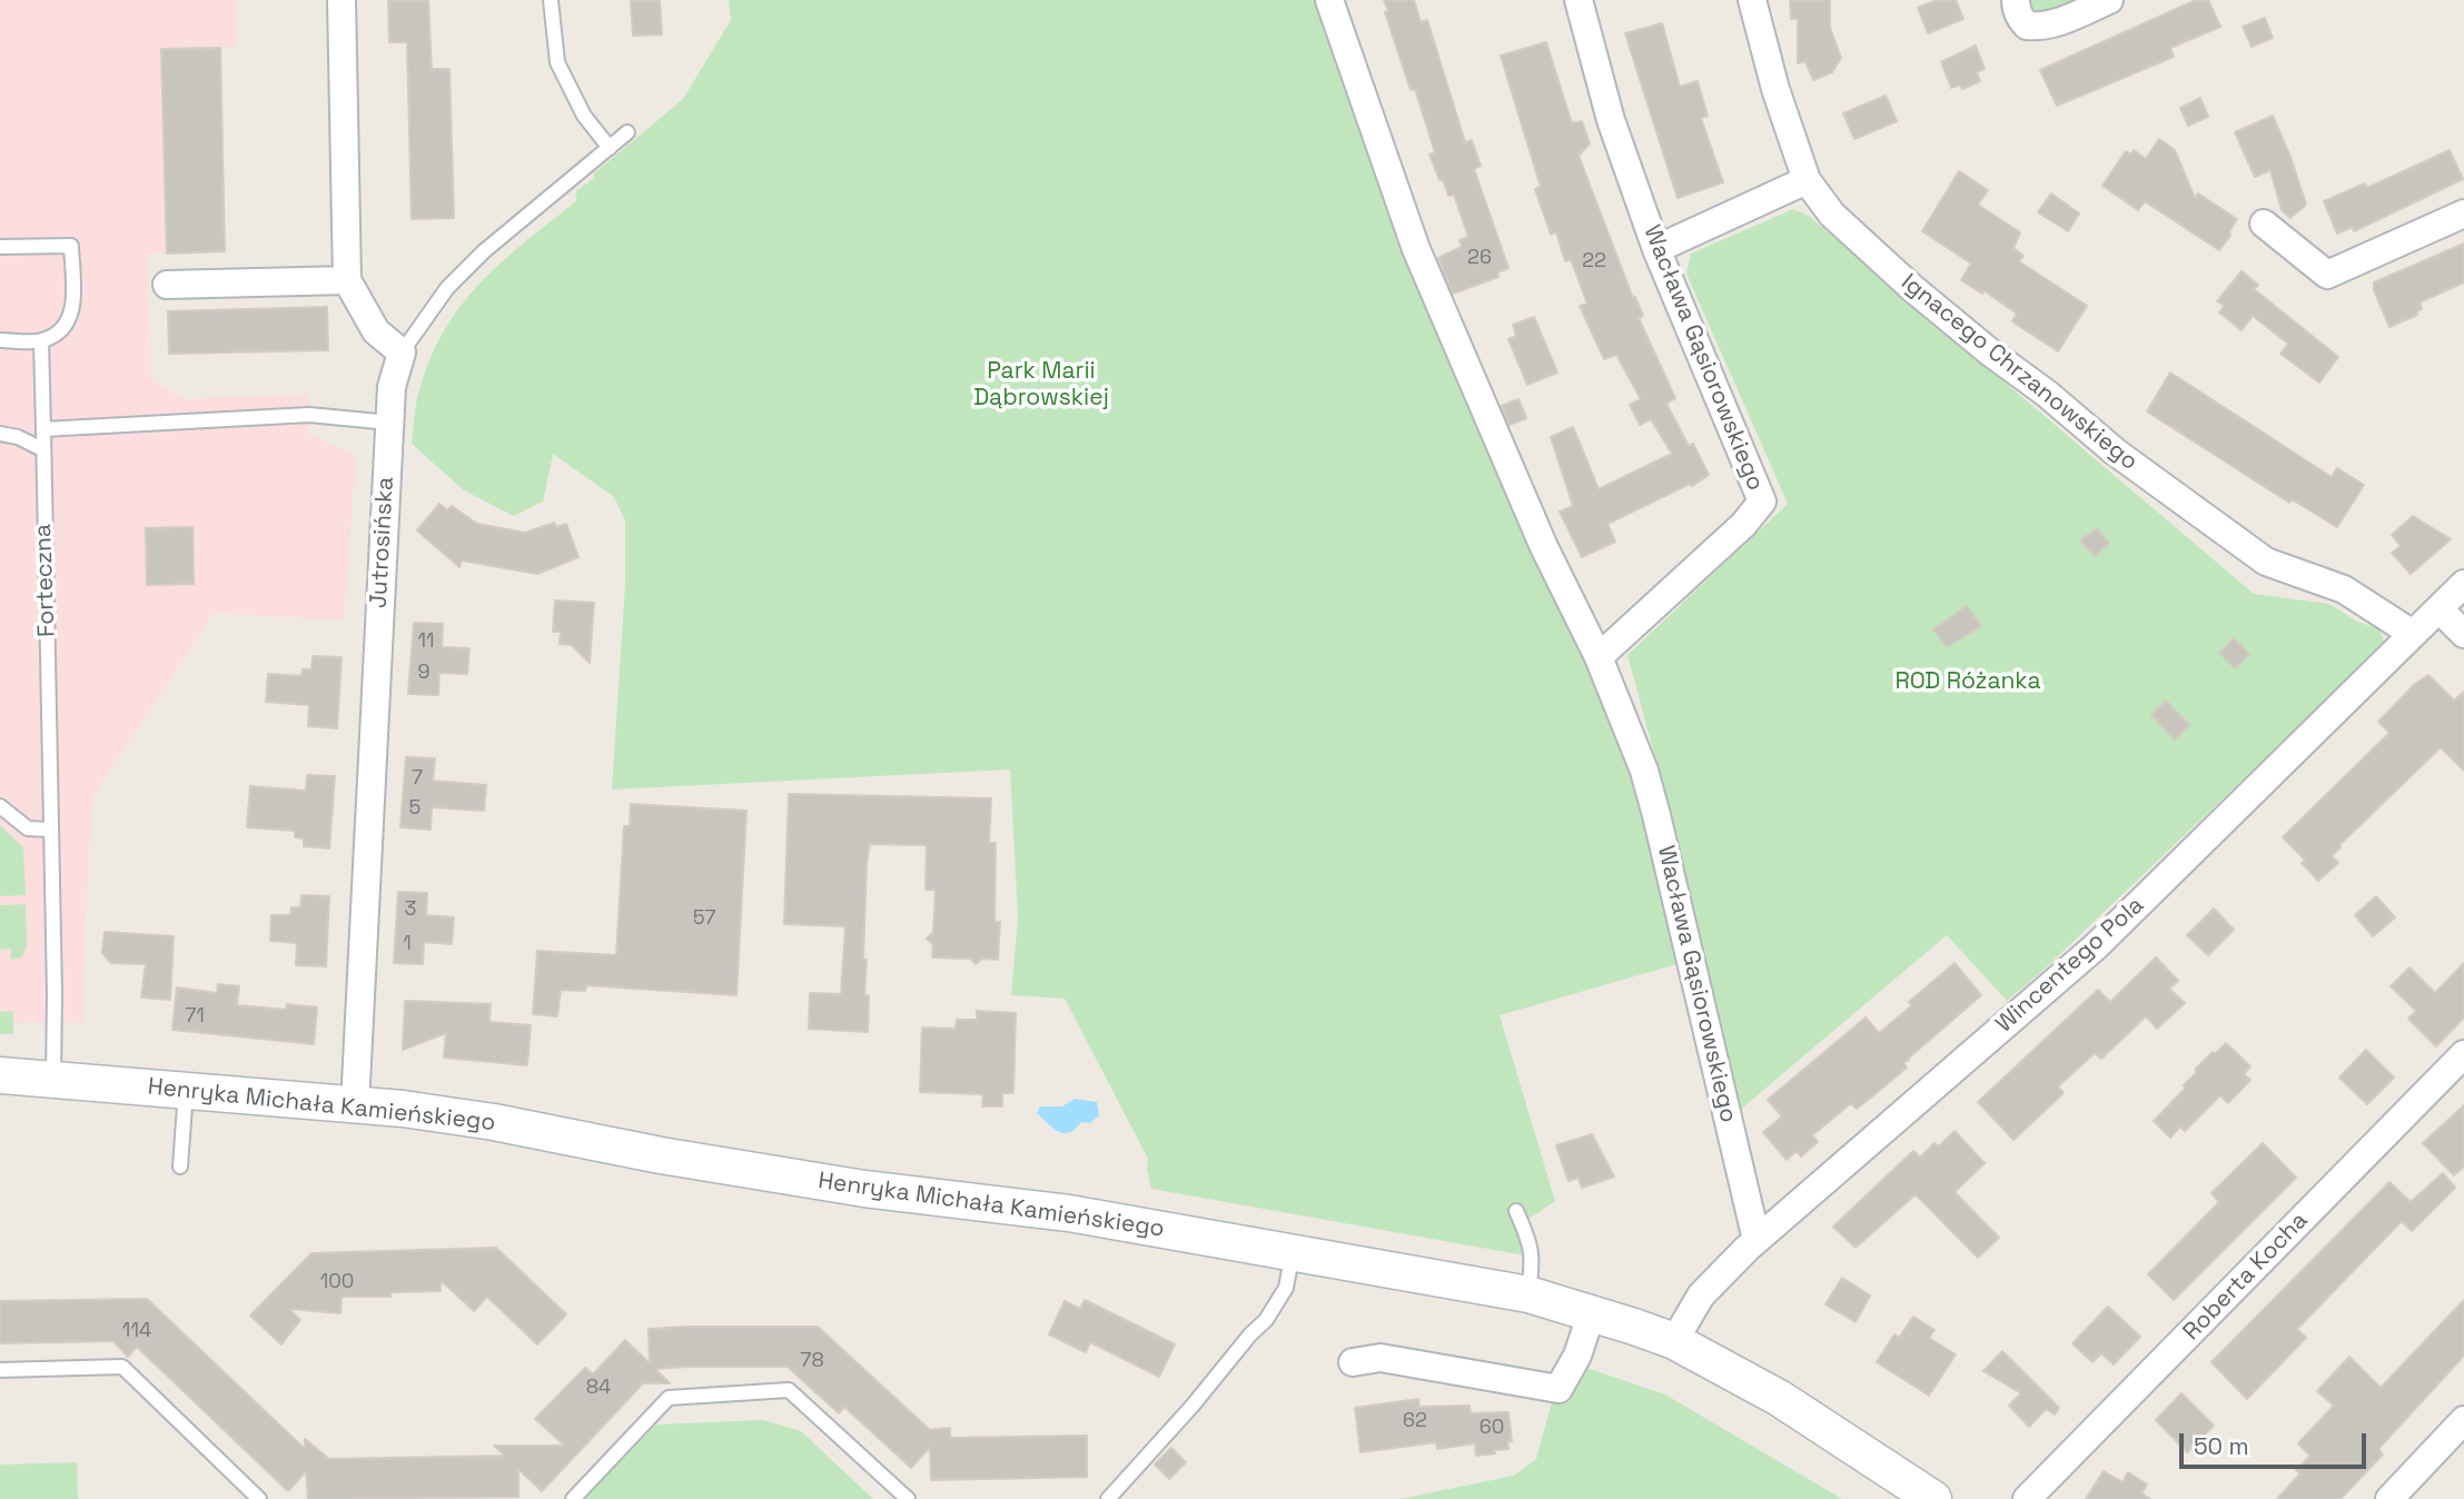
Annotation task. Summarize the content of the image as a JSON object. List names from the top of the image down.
{
  "streets": {
    "street": [
      "Wacława Gąsiorowskiego",
      "Ignacego Chrzanowskiego",
      "Jutrosińska",
      "Wincentego Pola",
      "Henryka Michała Kamieńskiego",
      "Roberta Kocha"
    ],
    "lane": ["Forteczna"]
  },
  "crossings": [
    ["Wacława Gąsiorowskiego", "Wincentego Pola"],
    ["Ignacego Chrzanowskiego", "Wincentego Pola"],
    ["Jutrosińska", "Henryka Michała Kamieńskiego"],
    ["Forteczna", "Henryka Michała Kamieńskiego"],
    ["Wincentego Pola", "Henryka Michała Kamieńskiego"]
  ],
  "parks": ["Park Marii Dąbrowskiej", "ROD Różanka"],
  "house_numbers": [
    "26",
    "22",
    "11",
    "9",
    "7",
    "5",
    "3",
    "57",
    "1",
    "71",
    "100",
    "114",
    "78",
    "84",
    "62",
    "60"
  ],
  "scale_bar": "50 m"
}
